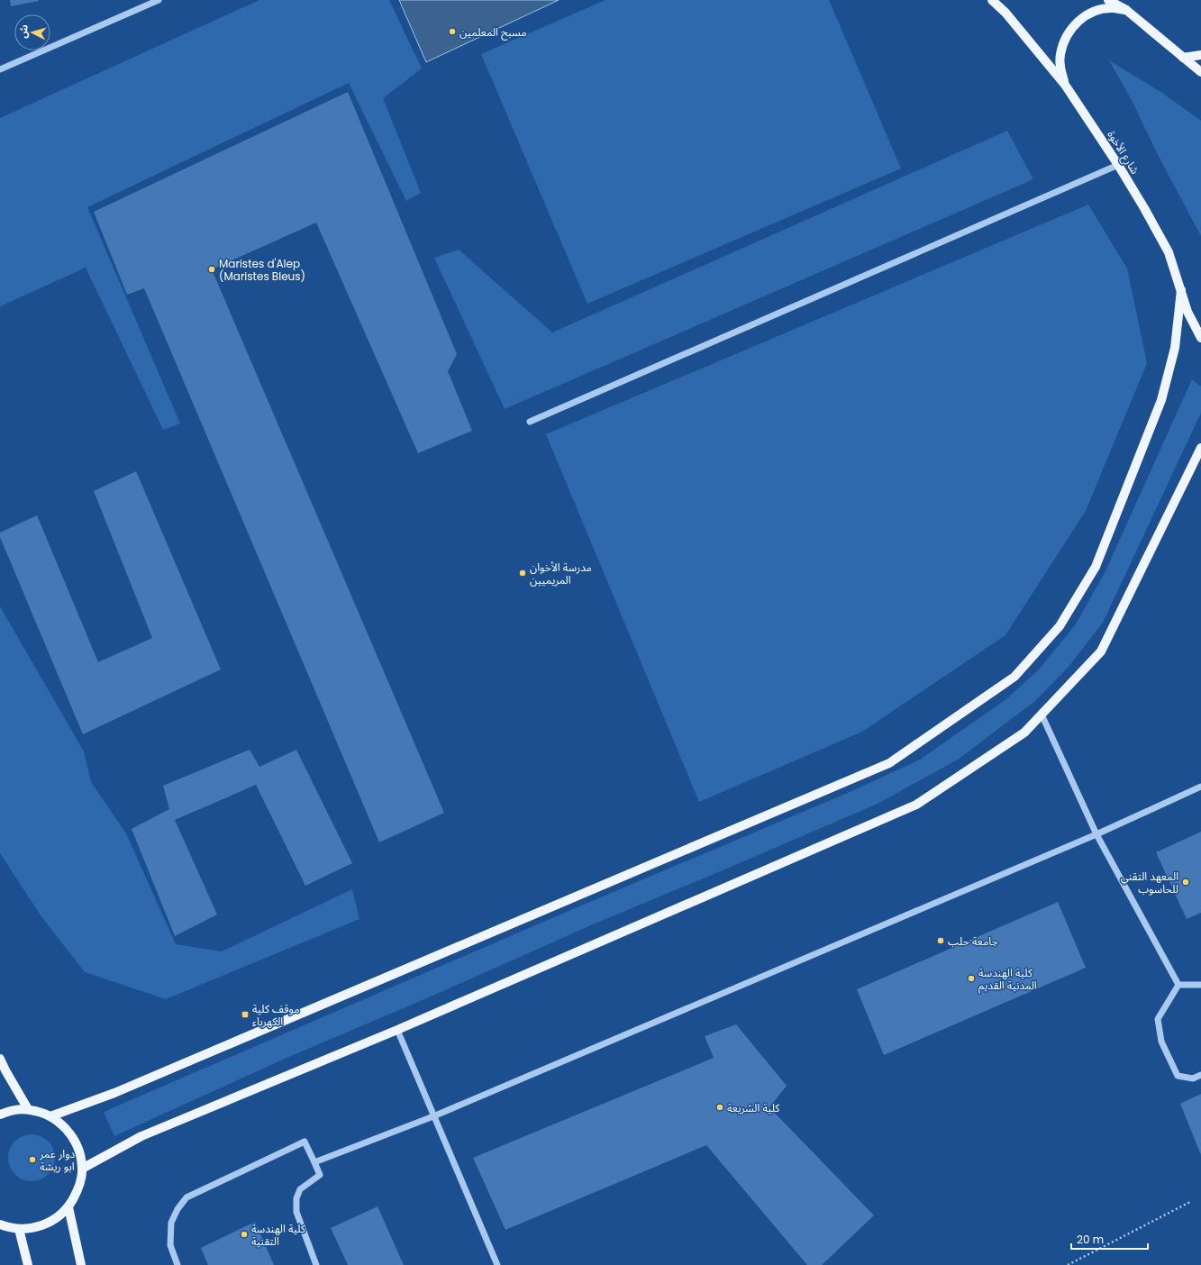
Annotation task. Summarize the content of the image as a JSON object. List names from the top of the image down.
{
  "streets": {
    "main road": ["شارع الأخوة"]
  },
  "places": {
    "other": [
      "مسبح المعلمين",
      "Maristes d'Alep (Maristes Bleus)",
      "مدرسة الأخوان المريميين",
      "المعهد التقني للحاسوب",
      "جامعة حلب",
      "كلية الهندسة المدنية القديم",
      "كلية الشريعة",
      "دوار عمر ابو ريشة",
      "كلية الهندسة التقنية"
    ],
    "transit": ["موقف كلية الكهرباء"]
  },
  "scale_bar": "20 m",
  "north": "left"
}
